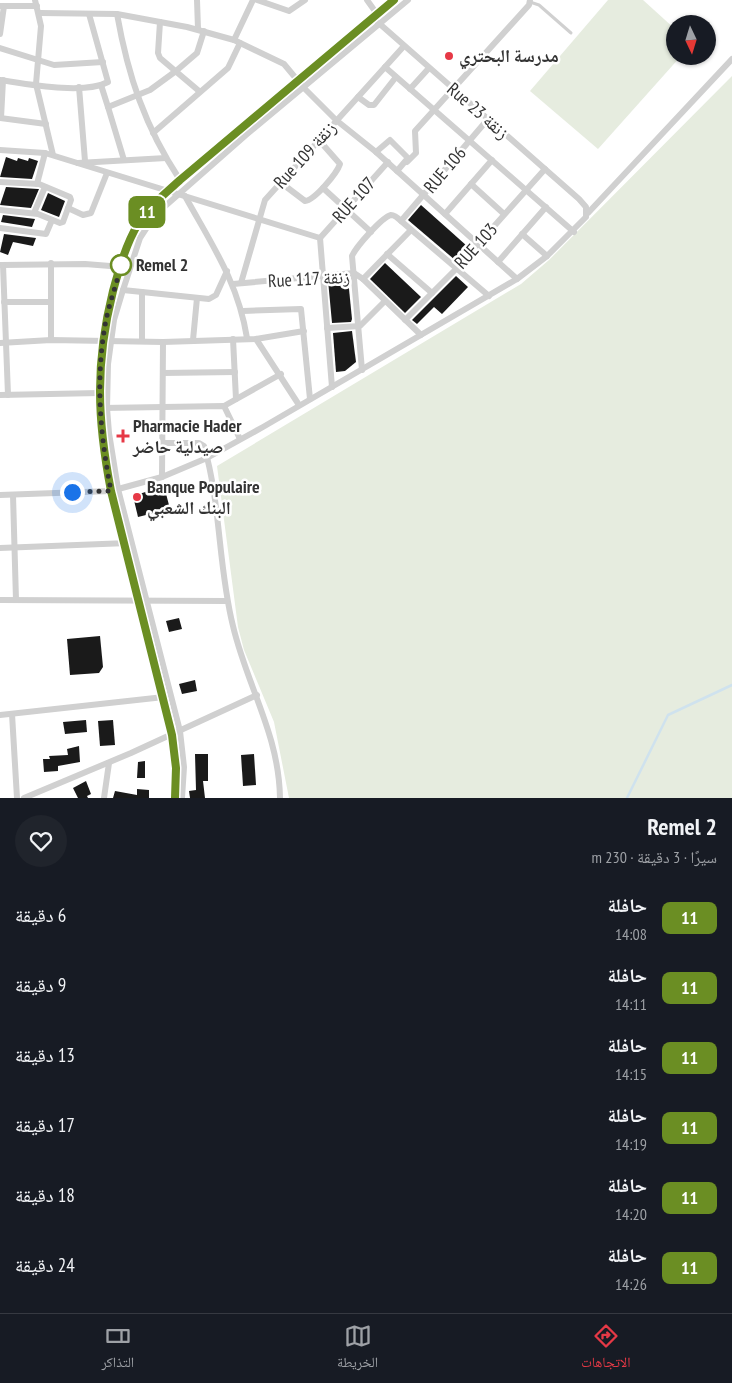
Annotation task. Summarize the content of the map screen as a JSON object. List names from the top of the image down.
{
  "streets": {
    "street": [
      "Rue 23 زنقة",
      "Rue 109 زنقة",
      "RUE 106",
      "RUE 107",
      "RUE 103",
      "Rue 117 زنقة"
    ]
  },
  "crossings": [
    ["Rue 23 زنقة", "Rue 109 زنقة"],
    ["Rue 23 زنقة", "RUE 106"],
    ["Rue 23 زنقة", "RUE 103"],
    ["Rue 109 زنقة", "Rue 117 زنقة"],
    ["RUE 103", "Rue 117 زنقة"]
  ],
  "places": {
    "other": ["مدرسة البحتري", "Remel 2", "Banque Populaire البنك الشعبي"],
    "health": ["Pharmacie Hader صيدلية حاضر"]
  },
  "lines": ["bus line 11"],
  "north": "bottom",
  "page": {
    "on_map": "11",
    "heading": ["Remel 2", "سيرًا · 3 دقيقة · 230 m"],
    "list": [
      {
        "mark": "11",
        "name": "حافلة",
        "note": "14:08",
        "value": "6 دقيقة"
      },
      {
        "mark": "11",
        "name": "حافلة",
        "note": "14:11",
        "value": "9 دقيقة"
      },
      {
        "mark": "11",
        "name": "حافلة",
        "note": "14:15",
        "value": "13 دقيقة"
      },
      {
        "mark": "11",
        "name": "حافلة",
        "note": "14:19",
        "value": "17 دقيقة"
      },
      {
        "mark": "11",
        "name": "حافلة",
        "note": "14:20",
        "value": "18 دقيقة"
      },
      {
        "mark": "11",
        "name": "حافلة",
        "note": "14:26",
        "value": "24 دقيقة"
      }
    ],
    "tabs": ["الاتجاهات", "الخريطة", "التذاكر"]
  }
}
